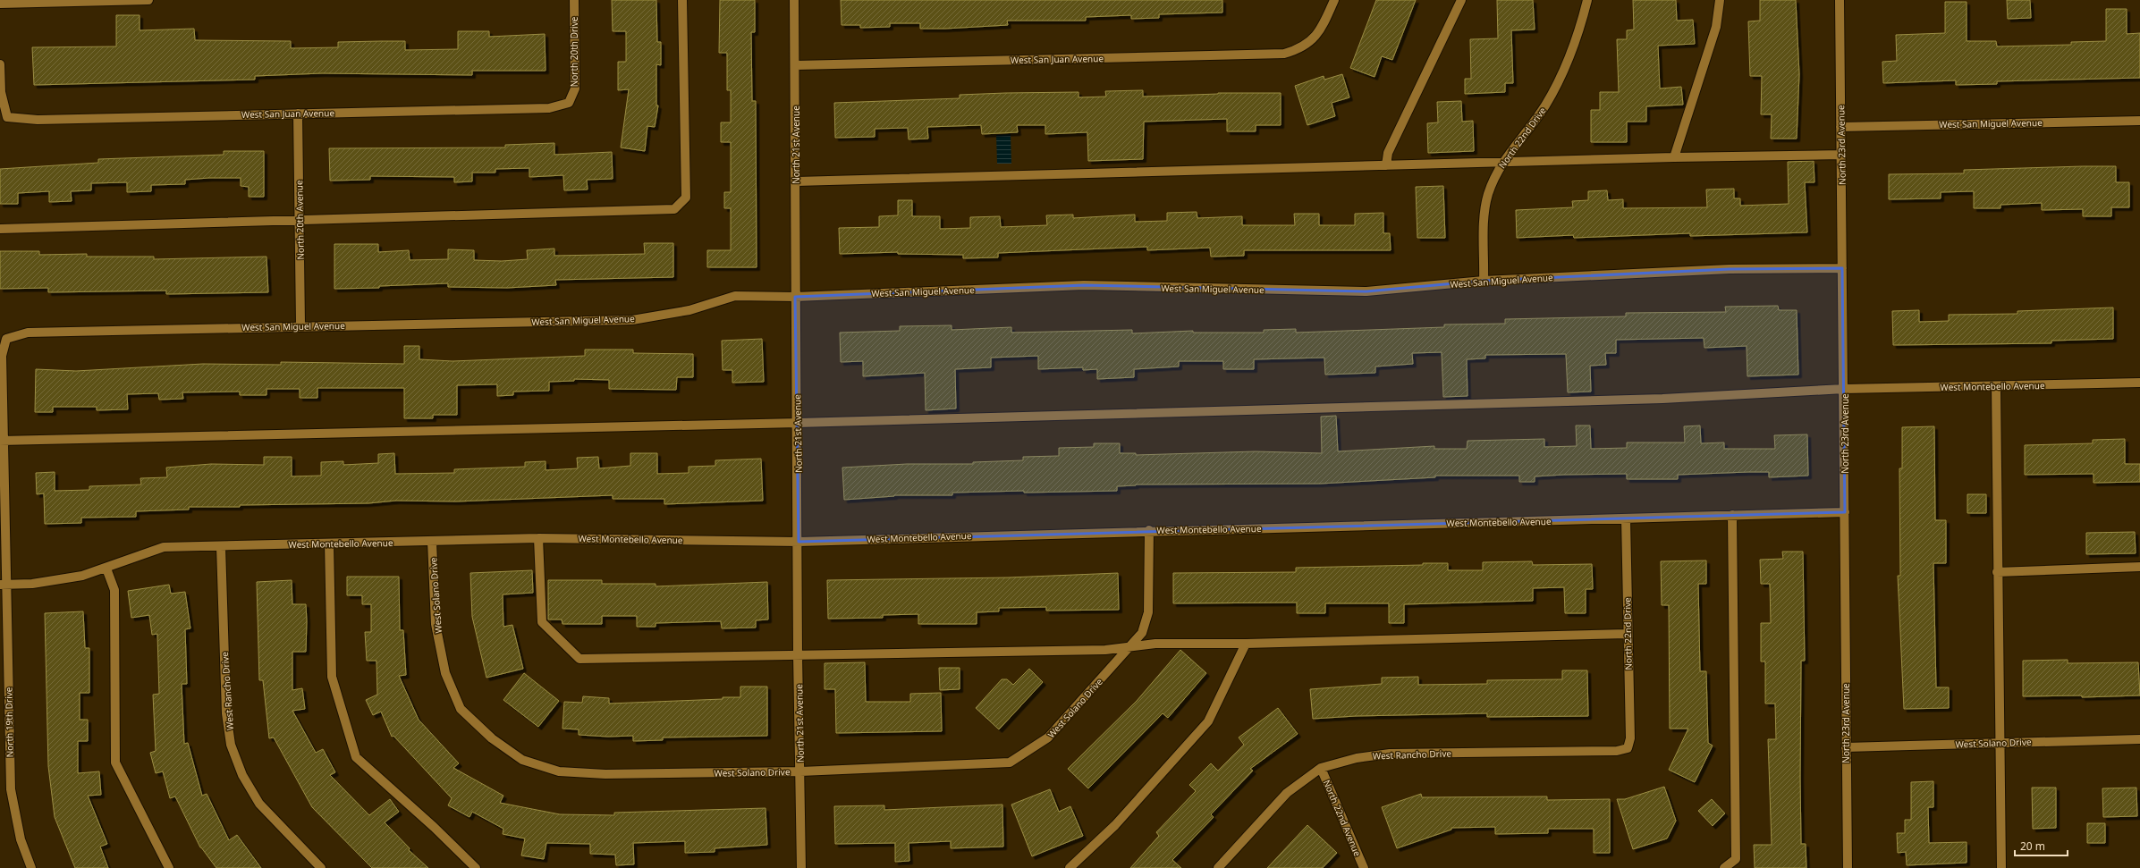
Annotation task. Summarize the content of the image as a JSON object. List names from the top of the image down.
{
  "streets": {
    "street": [
      "North 20th Drive",
      "West San Juan Avenue",
      "West San Miguel Avenue",
      "North 22nd Drive",
      "North 21st Avenue",
      "North 23rd Avenue",
      "North 20th Avenue",
      "West Montebello Avenue",
      "West Solano Drive",
      "West Rancho Drive",
      "North 19th Drive",
      "North 22nd Avenue"
    ]
  },
  "crossings": [
    ["North 20th Drive", "West San Juan Avenue"],
    ["West San Juan Avenue", "North 21st Avenue"],
    ["West San Juan Avenue", "North 20th Avenue"],
    ["West San Miguel Avenue", "North 22nd Drive"],
    ["West San Miguel Avenue", "North 21st Avenue"],
    ["West San Miguel Avenue", "North 23rd Avenue"],
    ["West San Miguel Avenue", "North 20th Avenue"],
    ["West San Miguel Avenue", "North 19th Drive"],
    ["North 22nd Drive", "West Montebello Avenue"],
    ["North 22nd Drive", "West Rancho Drive"],
    ["North 21st Avenue", "West Montebello Avenue"],
    ["North 21st Avenue", "West Solano Drive"],
    ["North 23rd Avenue", "West Montebello Avenue"],
    ["North 23rd Avenue", "West Solano Drive"],
    ["West Montebello Avenue", "West Solano Drive"],
    ["West Montebello Avenue", "West Rancho Drive"],
    ["West Montebello Avenue", "North 19th Drive"],
    ["West Rancho Drive", "North 22nd Avenue"]
  ],
  "scale_bar": "20 m"
}
